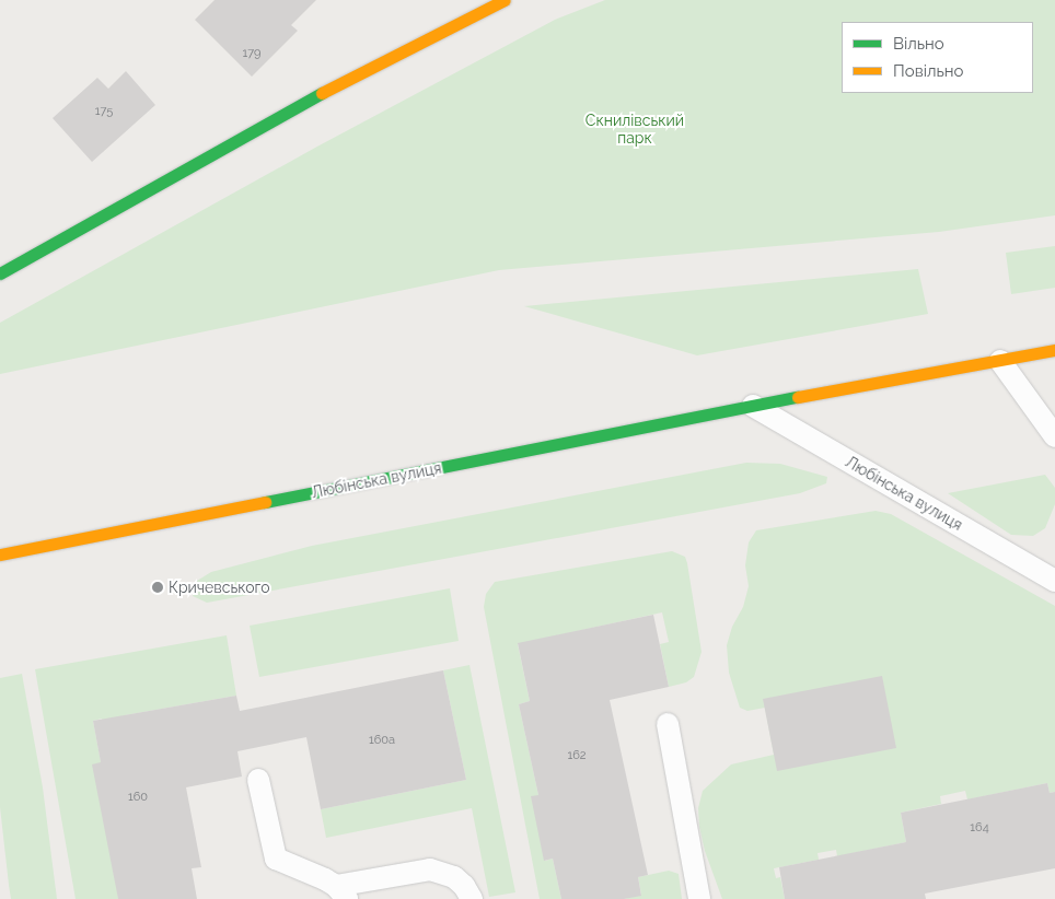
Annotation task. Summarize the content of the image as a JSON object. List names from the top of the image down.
{
  "streets": {
    "main road": ["Любінська вулиця"]
  },
  "parks": ["Скнилівський парк"],
  "places": ["Кричевського"],
  "house_numbers": [
    "179",
    "175",
    "160а",
    "162",
    "160",
    "164"
  ],
  "legend": ["Вільно", "Повільно"]
}
